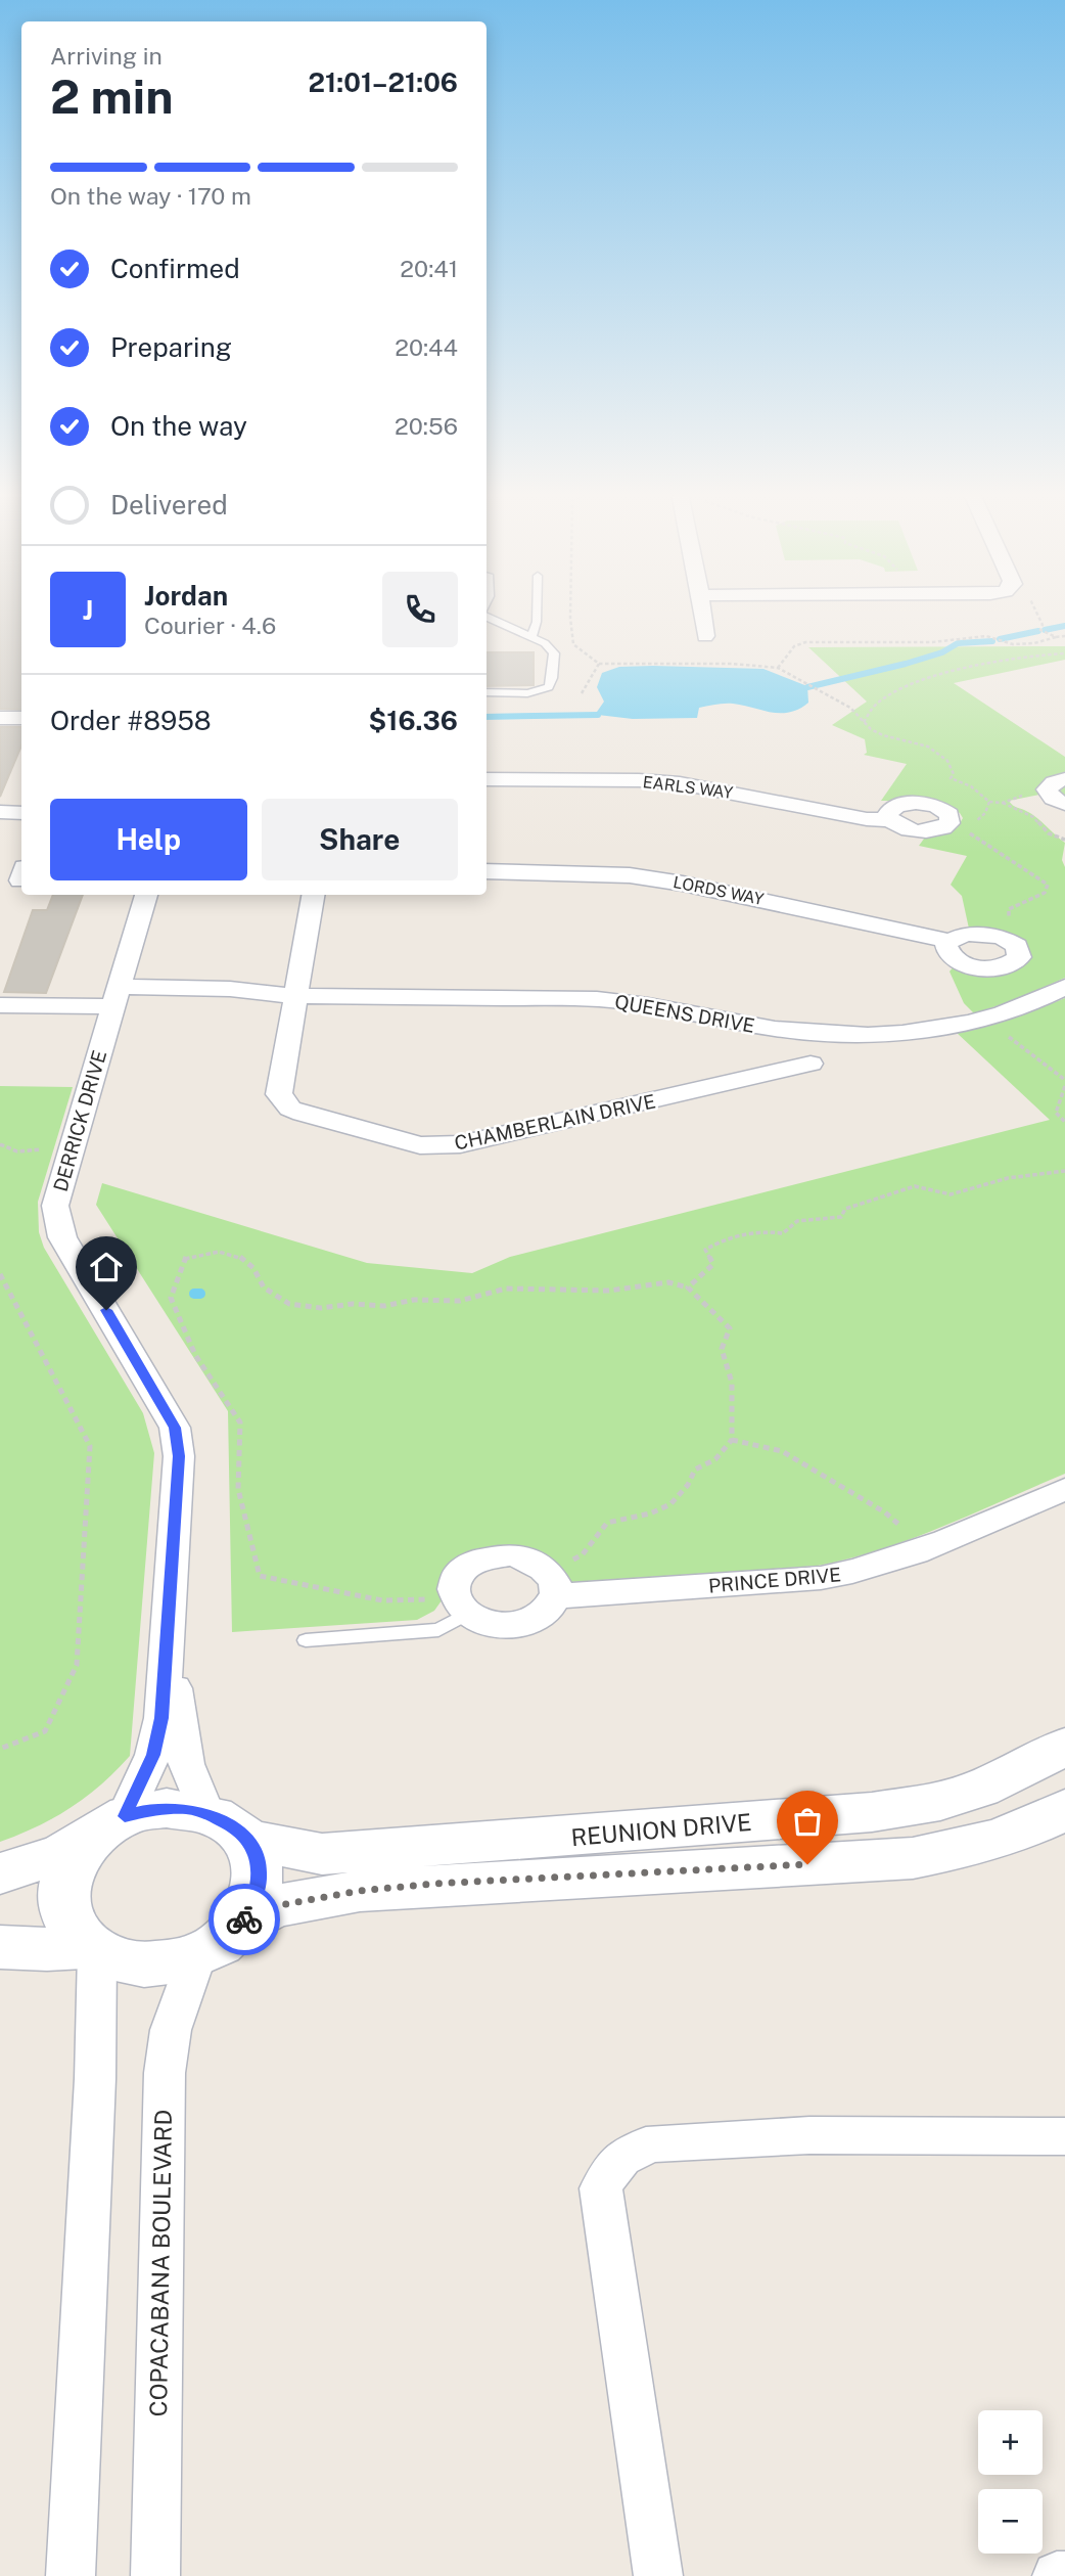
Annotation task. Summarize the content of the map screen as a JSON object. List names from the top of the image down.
{
  "streets": {
    "street": [
      "EARLS WAY",
      "LORDS WAY",
      "QUEENS DRIVE",
      "DERRICK DRIVE",
      "CHAMBERLAIN DRIVE",
      "PRINCE DRIVE",
      "REUNION DRIVE",
      "COPACABANA BOULEVARD"
    ]
  },
  "crossings": [
    ["QUEENS DRIVE", "DERRICK DRIVE"],
    ["QUEENS DRIVE", "CHAMBERLAIN DRIVE"],
    ["DERRICK DRIVE", "REUNION DRIVE"],
    ["DERRICK DRIVE", "COPACABANA BOULEVARD"],
    ["REUNION DRIVE", "COPACABANA BOULEVARD"]
  ],
  "page": {
    "heading": ["2 min", "Arriving in", "21:01–21:06"],
    "panel": [
      "Jordan",
      "Courier · 4.6",
      "Order #8958",
      "$16.36"
    ],
    "bar": "On the way · 170 m",
    "list": [
      ["Confirmed", "20:41"],
      ["Preparing", "20:44"],
      ["On the way", "20:56"],
      "Delivered"
    ],
    "round": "J",
    "buttons": ["Help", "Share"],
    "map_buttons": ["+", "−"]
  }
}
